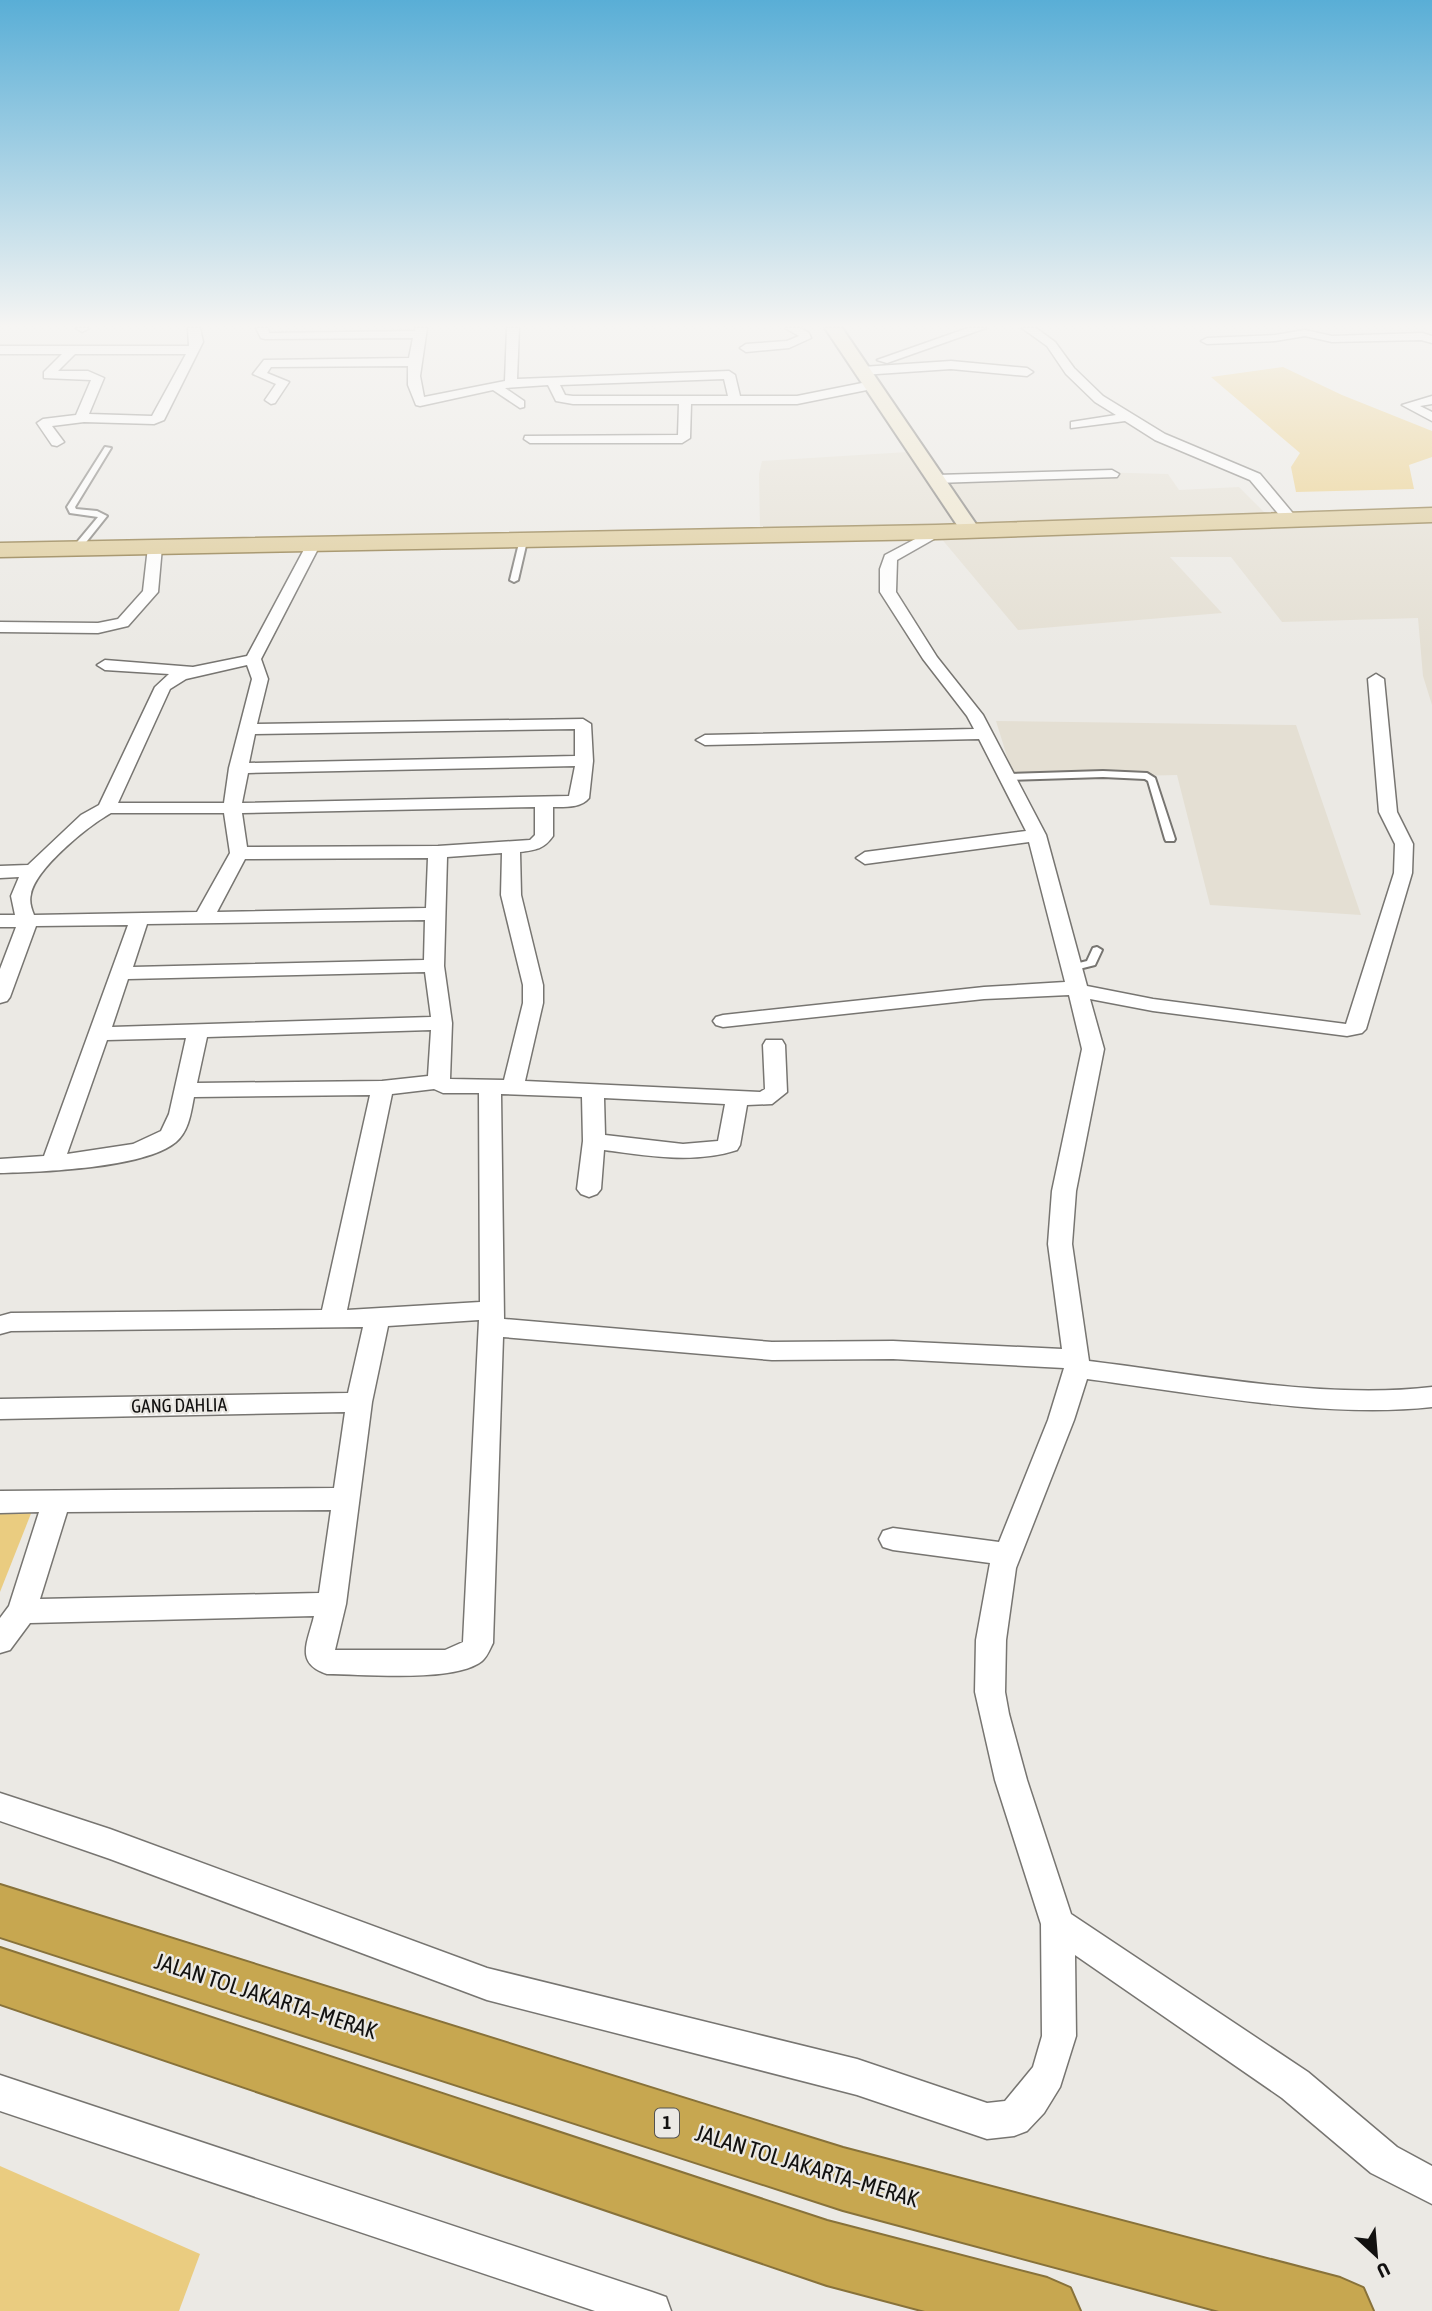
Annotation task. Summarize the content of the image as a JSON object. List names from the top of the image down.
{
  "streets": {
    "highway": ["JALAN TOL JAKARTA–MERAK", "1"],
    "street": ["GANG DAHLIA"]
  },
  "north": "bottom right"
}
